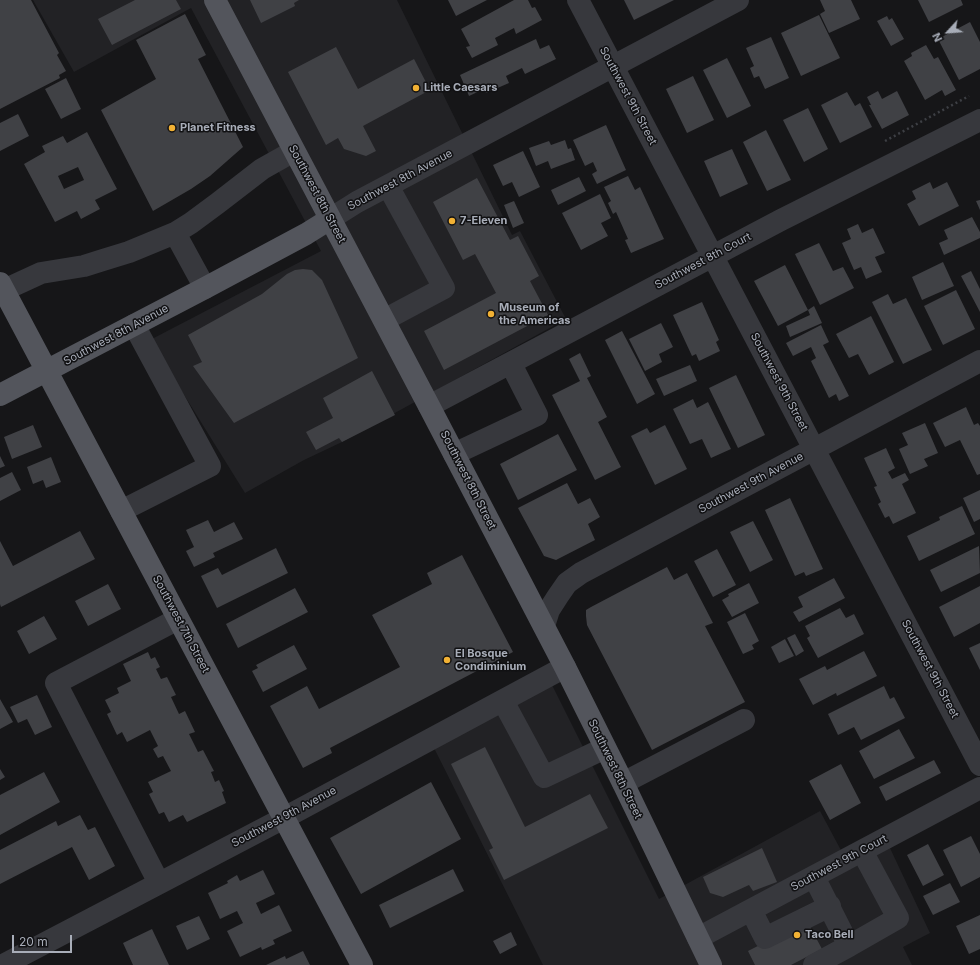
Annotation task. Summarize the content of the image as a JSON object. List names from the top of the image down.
{
  "streets": {
    "main road": ["Southwest 8th Avenue", "Southwest 8th Street", "Southwest 7th Street"],
    "street": [
      "Southwest 9th Street",
      "Southwest 8th Court",
      "Southwest 9th Avenue",
      "Southwest 9th Court"
    ]
  },
  "crossings": [
    ["Southwest 9th Street", "Southwest 8th Avenue"],
    ["Southwest 9th Street", "Southwest 8th Court"],
    ["Southwest 9th Street", "Southwest 9th Avenue"],
    ["Southwest 8th Avenue", "Southwest 8th Street"],
    ["Southwest 8th Avenue", "Southwest 7th Street"],
    ["Southwest 8th Street", "Southwest 8th Court"],
    ["Southwest 8th Street", "Southwest 9th Avenue"],
    ["Southwest 8th Street", "Southwest 9th Court"],
    ["Southwest 9th Avenue", "Southwest 7th Street"]
  ],
  "places": [
    "Little Caesars",
    "Planet Fitness",
    "7-Eleven",
    "Museum of the Americas",
    "El Bosque Condiminium",
    "Taco Bell"
  ],
  "scale_bar": "20 m",
  "north": "bottom left"
}
